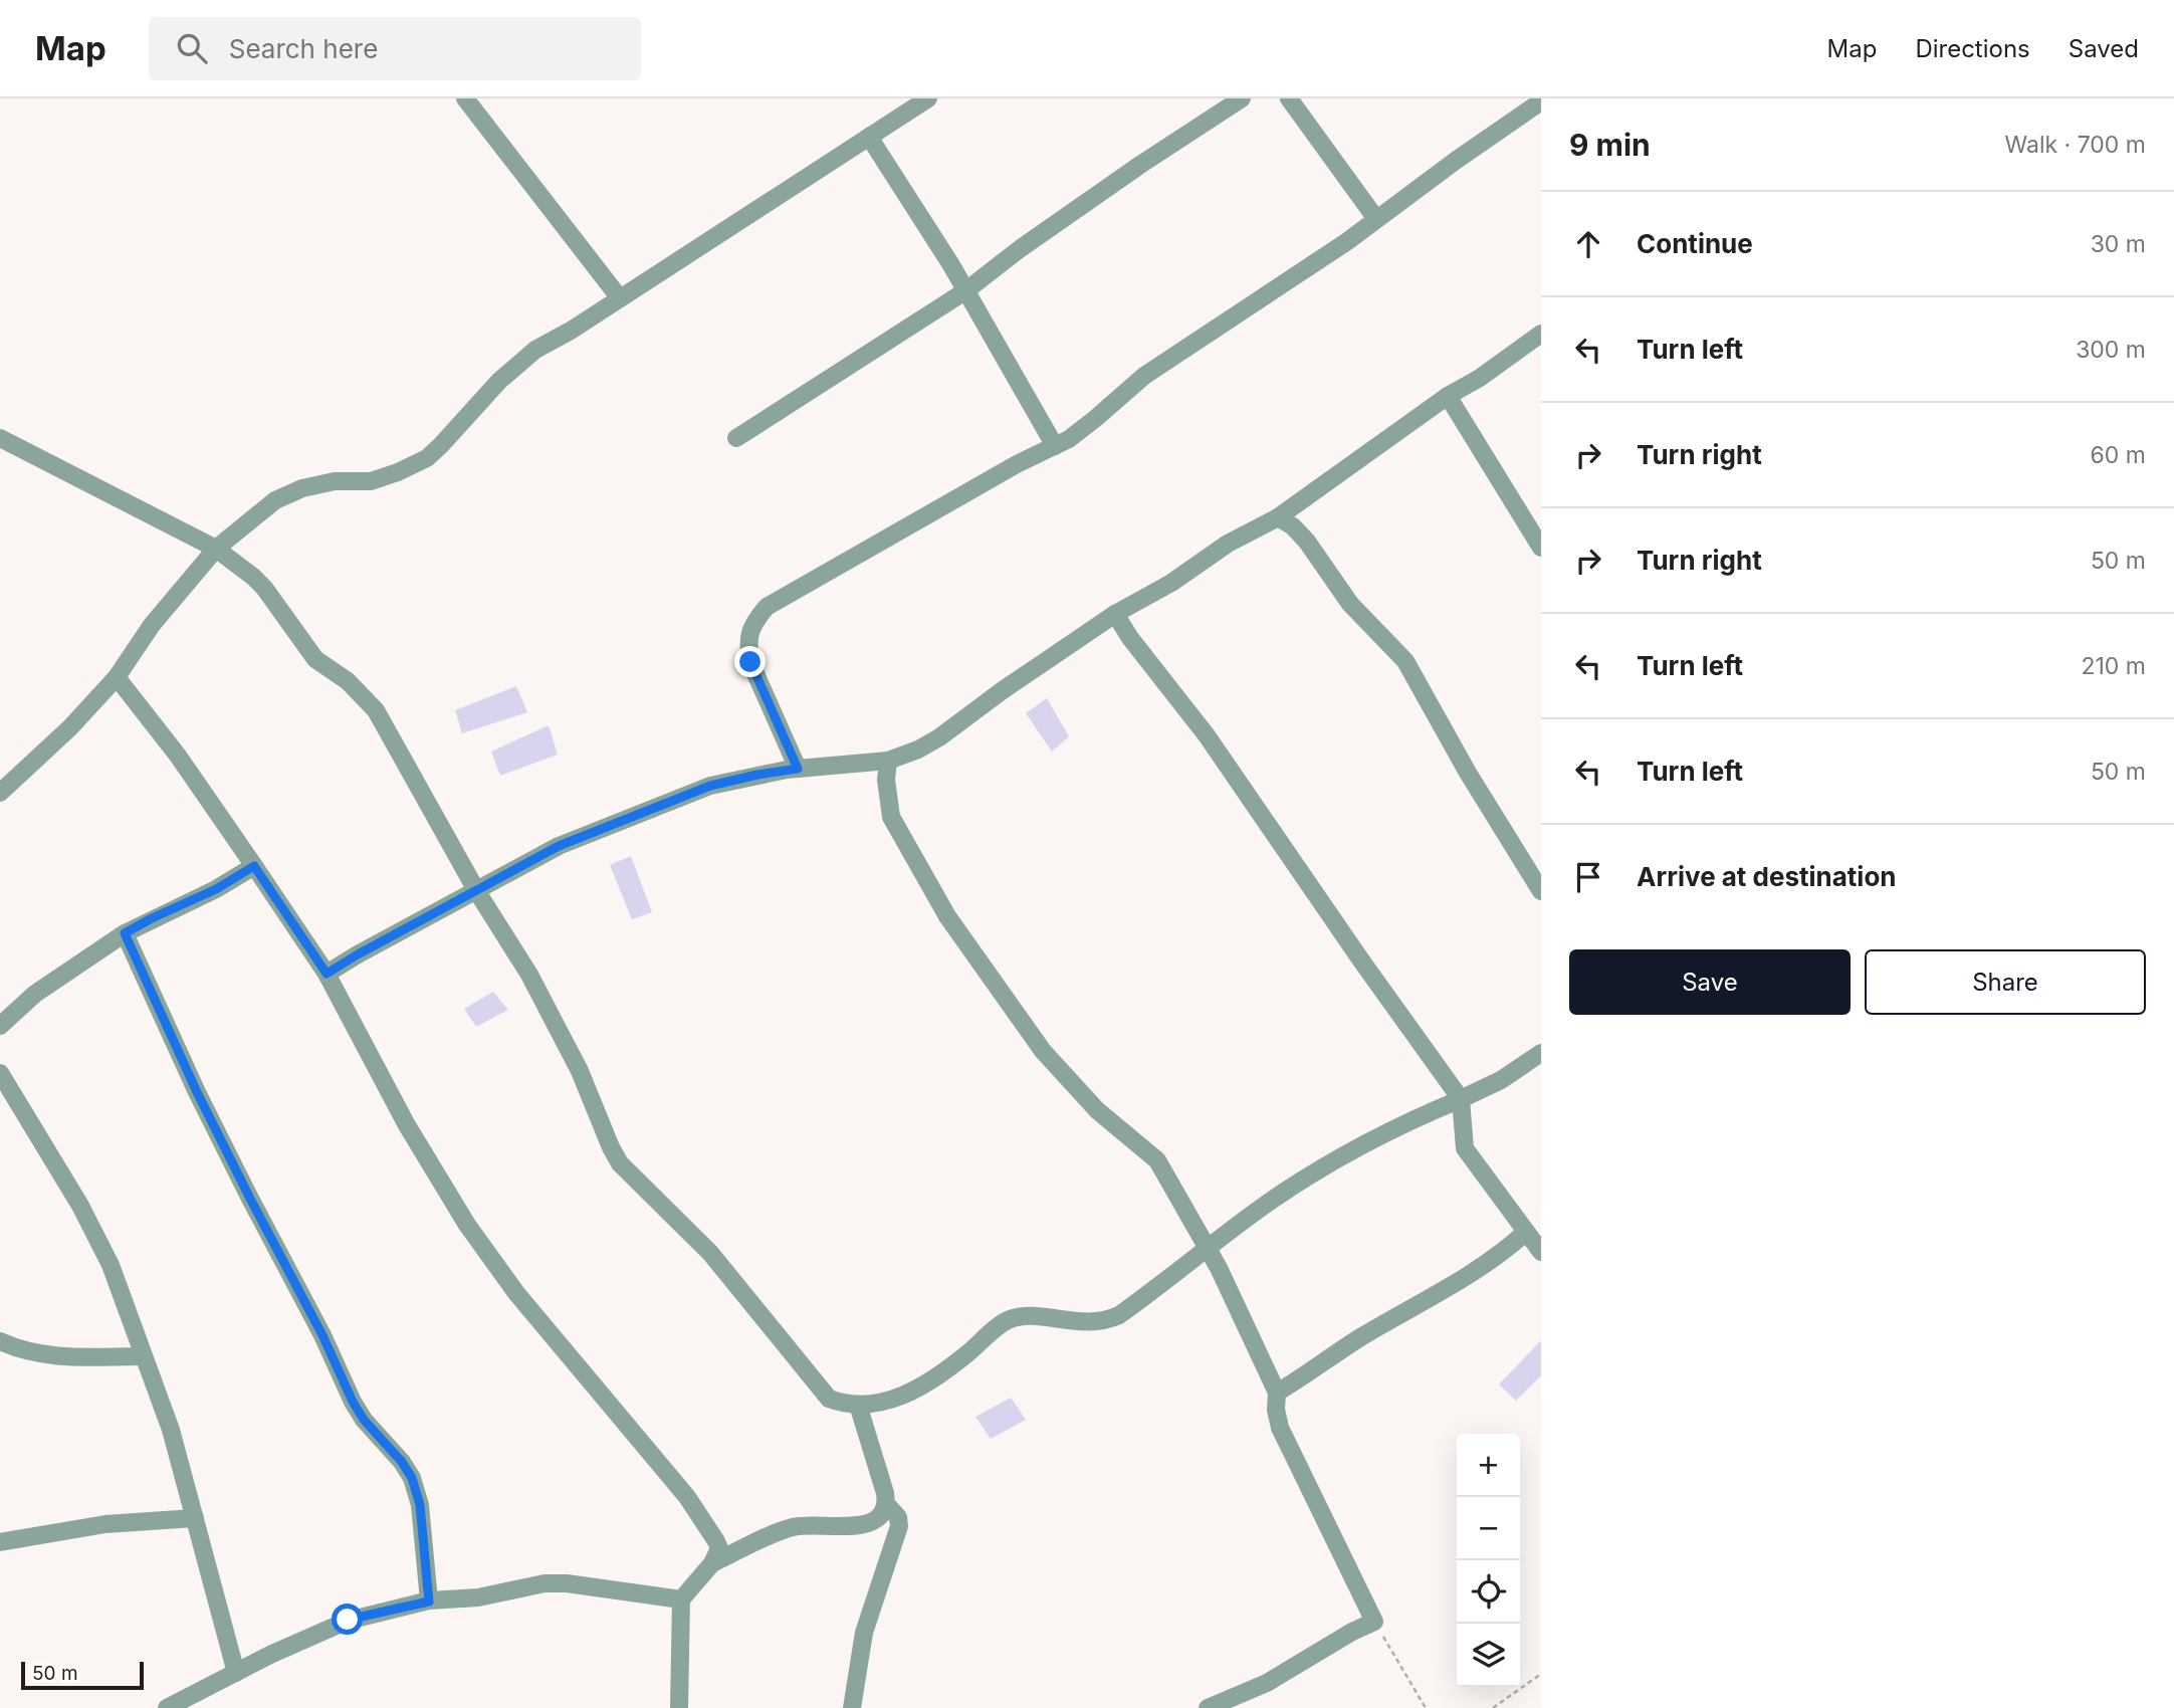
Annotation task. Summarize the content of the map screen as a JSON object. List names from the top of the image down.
{
  "scale_bar": "50 m",
  "page": {
    "header": "Map",
    "search": "Search here",
    "nav": ["Map", "Directions", "Saved"],
    "heading": ["9 min", "Walk · 700 m"],
    "list": [
      ["Continue", "30 m"],
      ["Turn left", "300 m"],
      ["Turn right", "60 m"],
      ["Turn right", "50 m"],
      ["Turn left", "210 m"],
      ["Turn left", "50 m"],
      "Arrive at destination"
    ],
    "buttons": ["Save", "Share"],
    "map_buttons": ["+", "−"],
    "scale": "50 m"
  }
}
